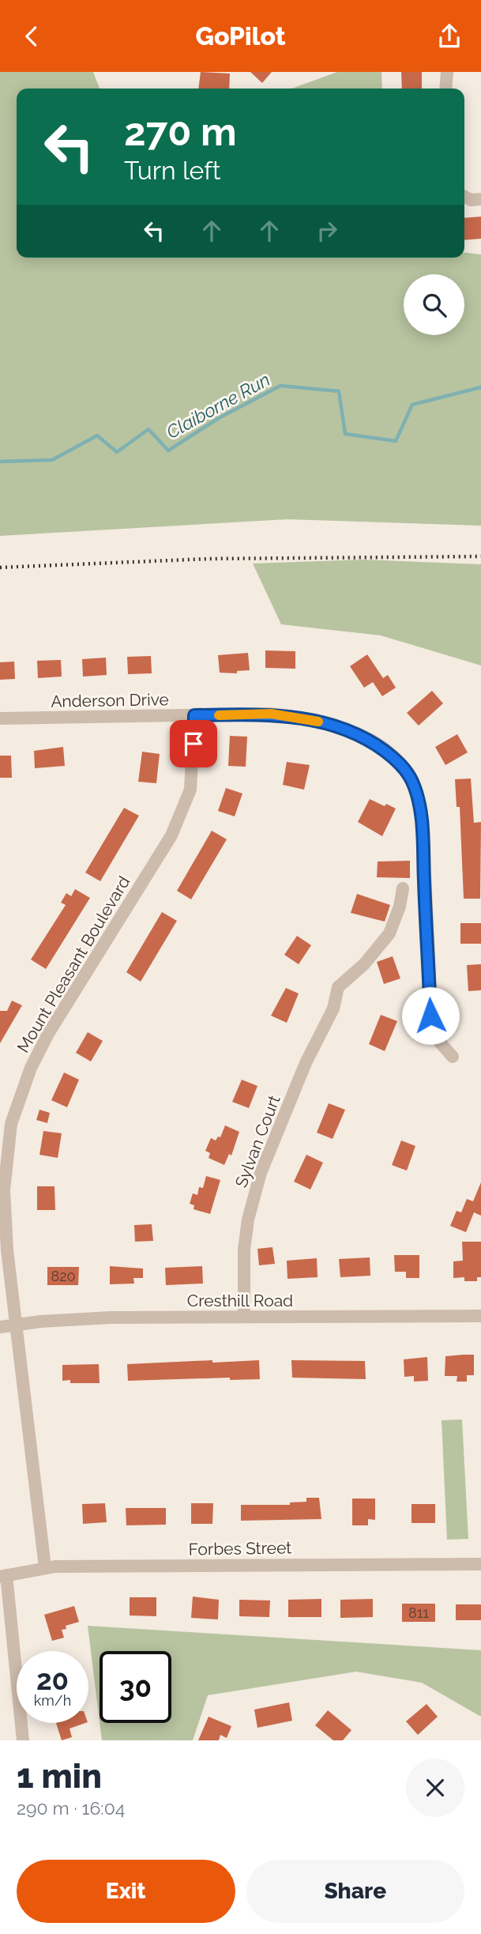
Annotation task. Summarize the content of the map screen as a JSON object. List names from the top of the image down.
{
  "streets": {
    "street": [
      "Anderson Drive",
      "Mount Pleasant Boulevard",
      "Sylvan Court",
      "Cresthill Road",
      "Forbes Street"
    ]
  },
  "crossings": [
    ["Anderson Drive", "Mount Pleasant Boulevard"],
    ["Mount Pleasant Boulevard", "Cresthill Road"],
    ["Mount Pleasant Boulevard", "Forbes Street"],
    ["Sylvan Court", "Cresthill Road"]
  ],
  "water": ["Claiborne Run"],
  "house_numbers": ["820", "811"],
  "page": {
    "header": "GoPilot",
    "turn": ["270 m", "Turn left"],
    "speed": "20 km/h",
    "limit": "30",
    "heading": ["1 min", "290 m · 16:04"],
    "buttons": ["Exit", "Share"]
  }
}
